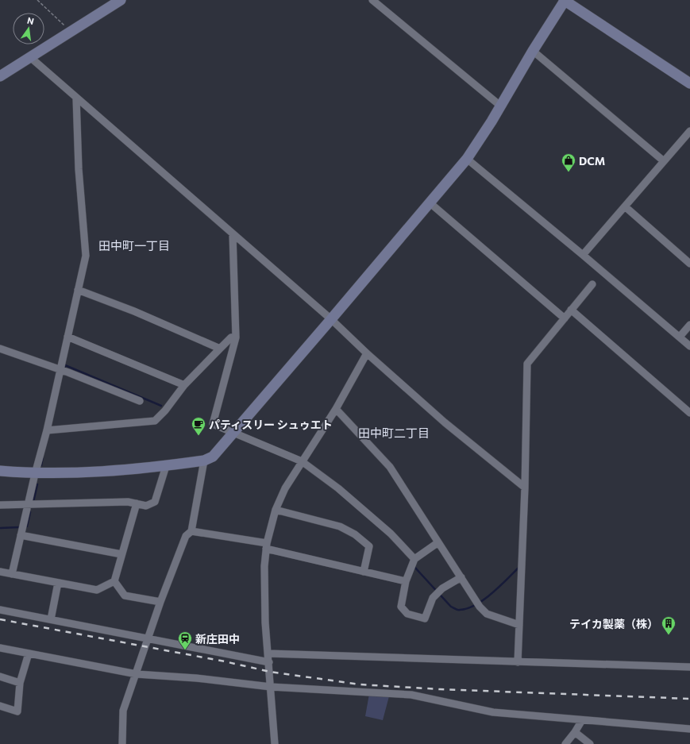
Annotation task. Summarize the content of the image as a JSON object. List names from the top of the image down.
{
  "districts": ["田中町一丁目", "田中町二丁目"],
  "places": {
    "shop": ["DCM"],
    "cafe": ["パティスリー シュゥエト"],
    "building": ["テイカ製薬（株）"],
    "station": ["新庄田中"]
  },
  "north": "top"
}
